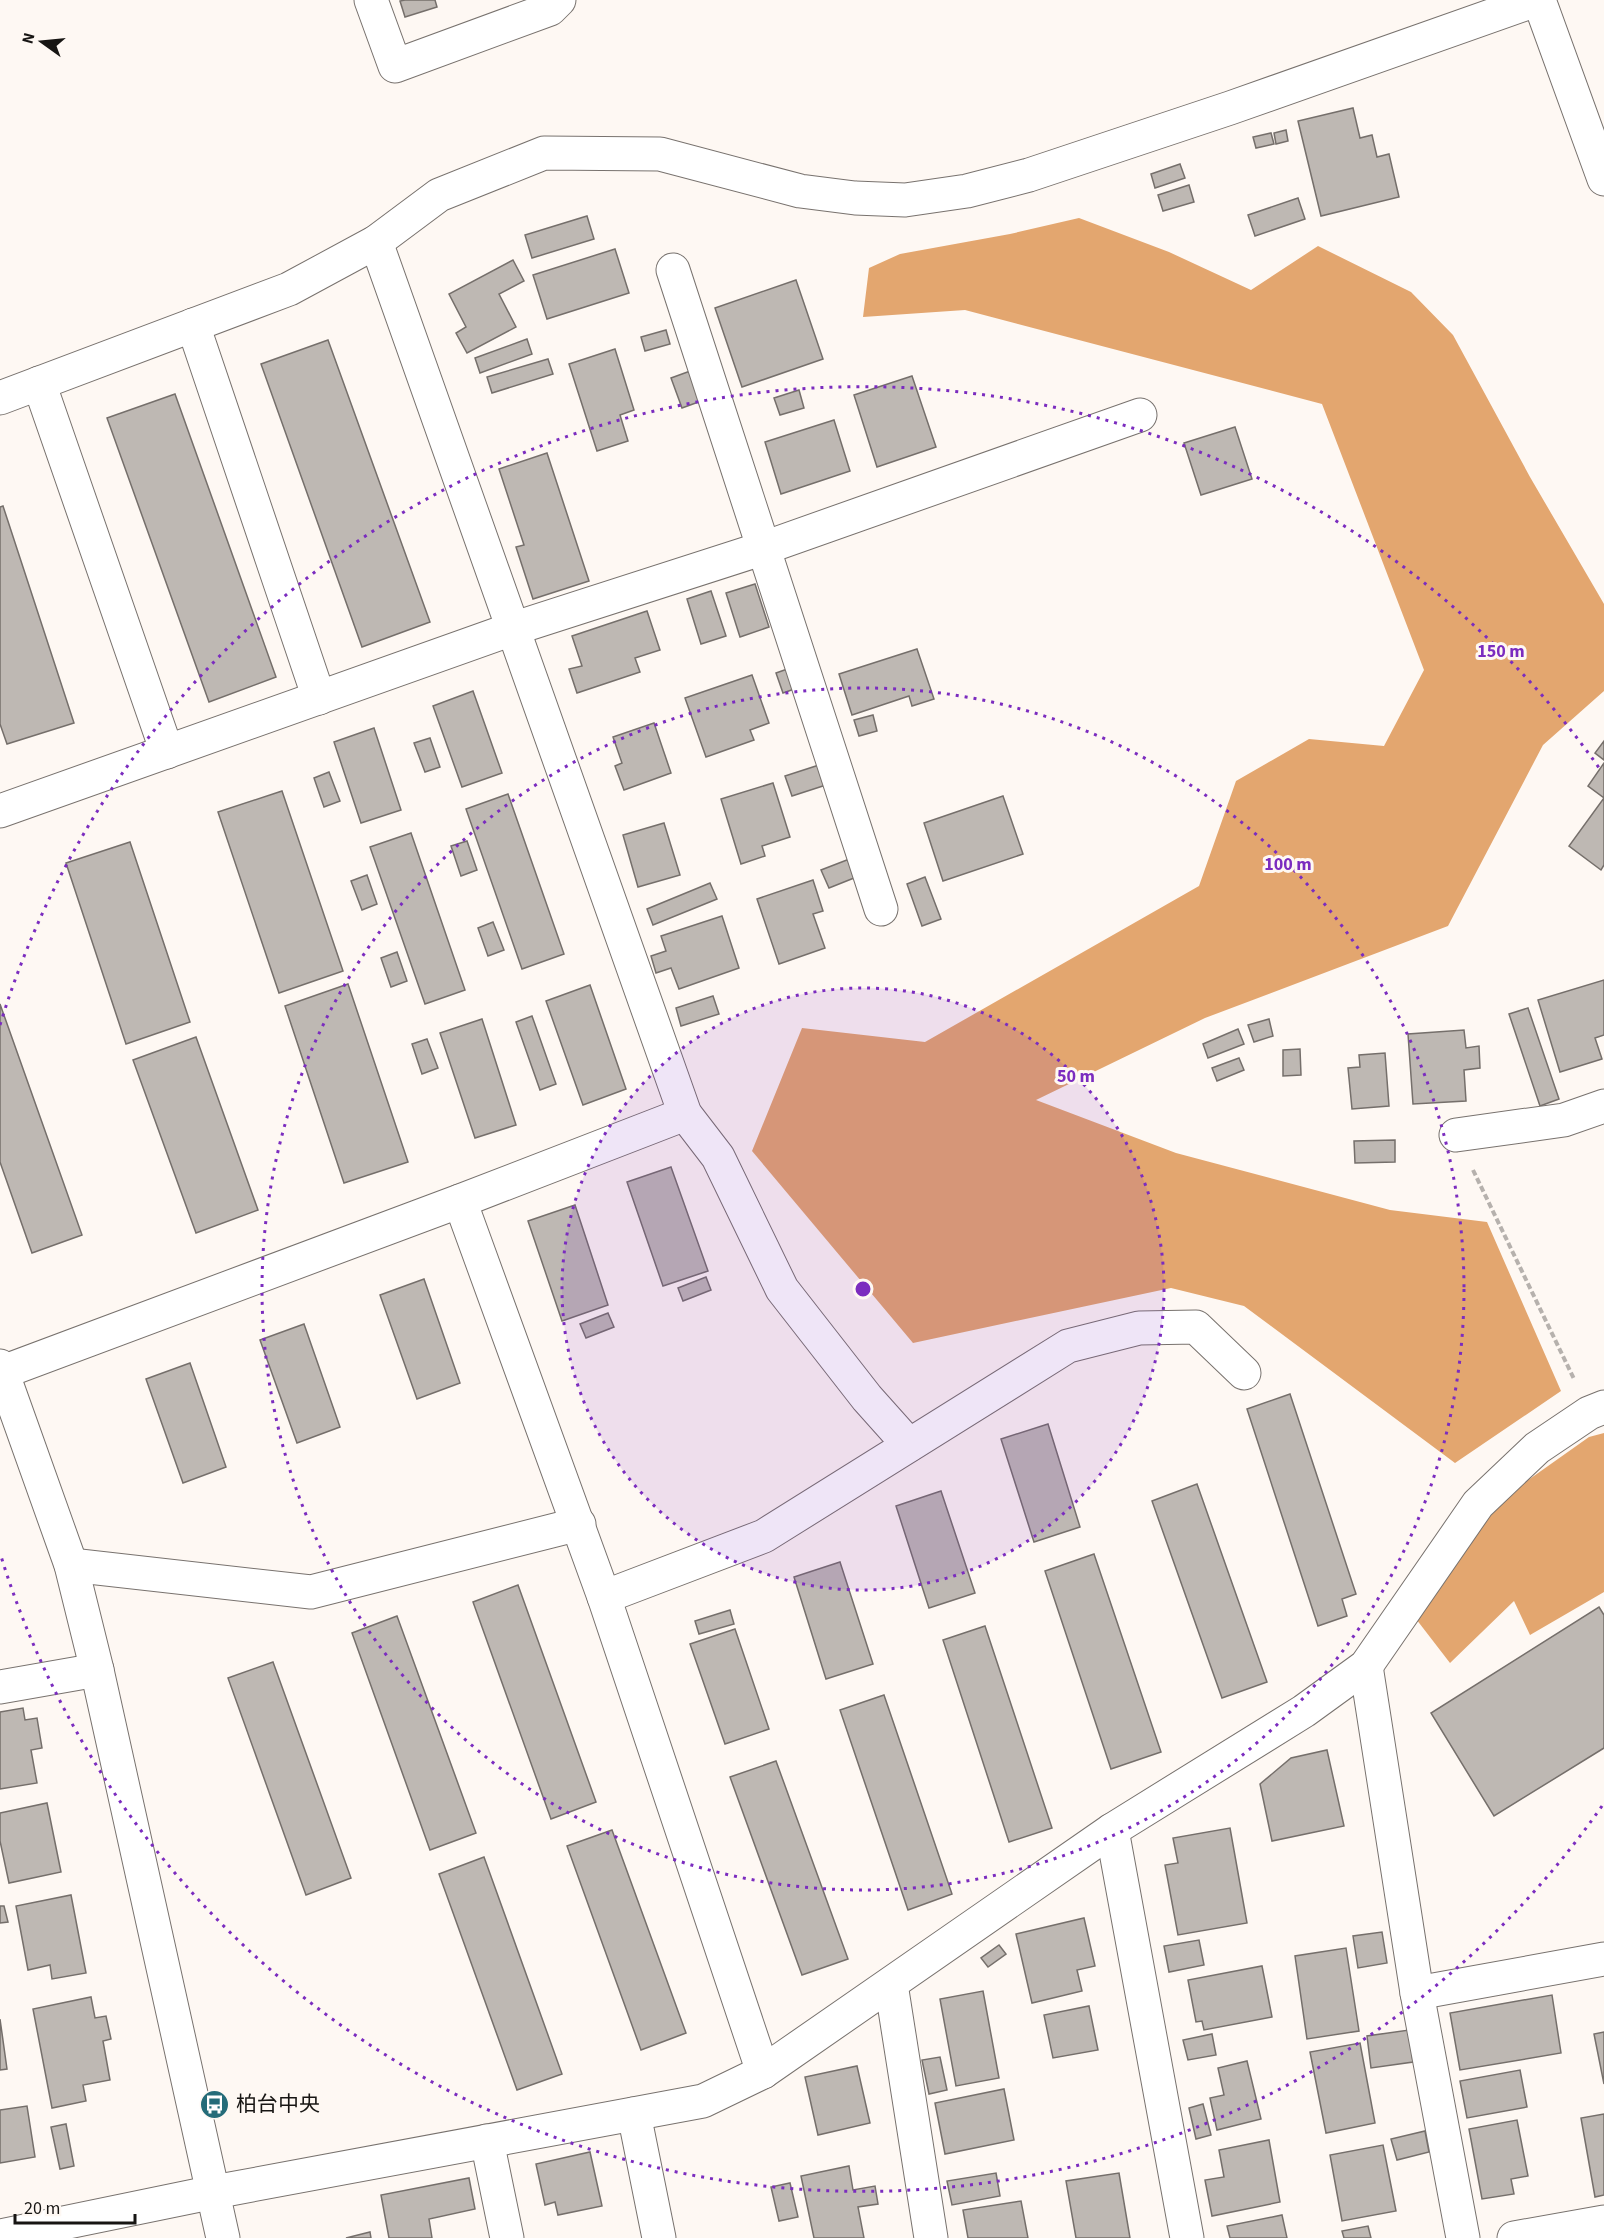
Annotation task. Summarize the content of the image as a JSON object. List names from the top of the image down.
{
  "places": {
    "bus stop": ["柏台中央"]
  },
  "scale_bar": "20 m",
  "north": "left",
  "rings": ["150 m", "100 m", "50 m"]
}
